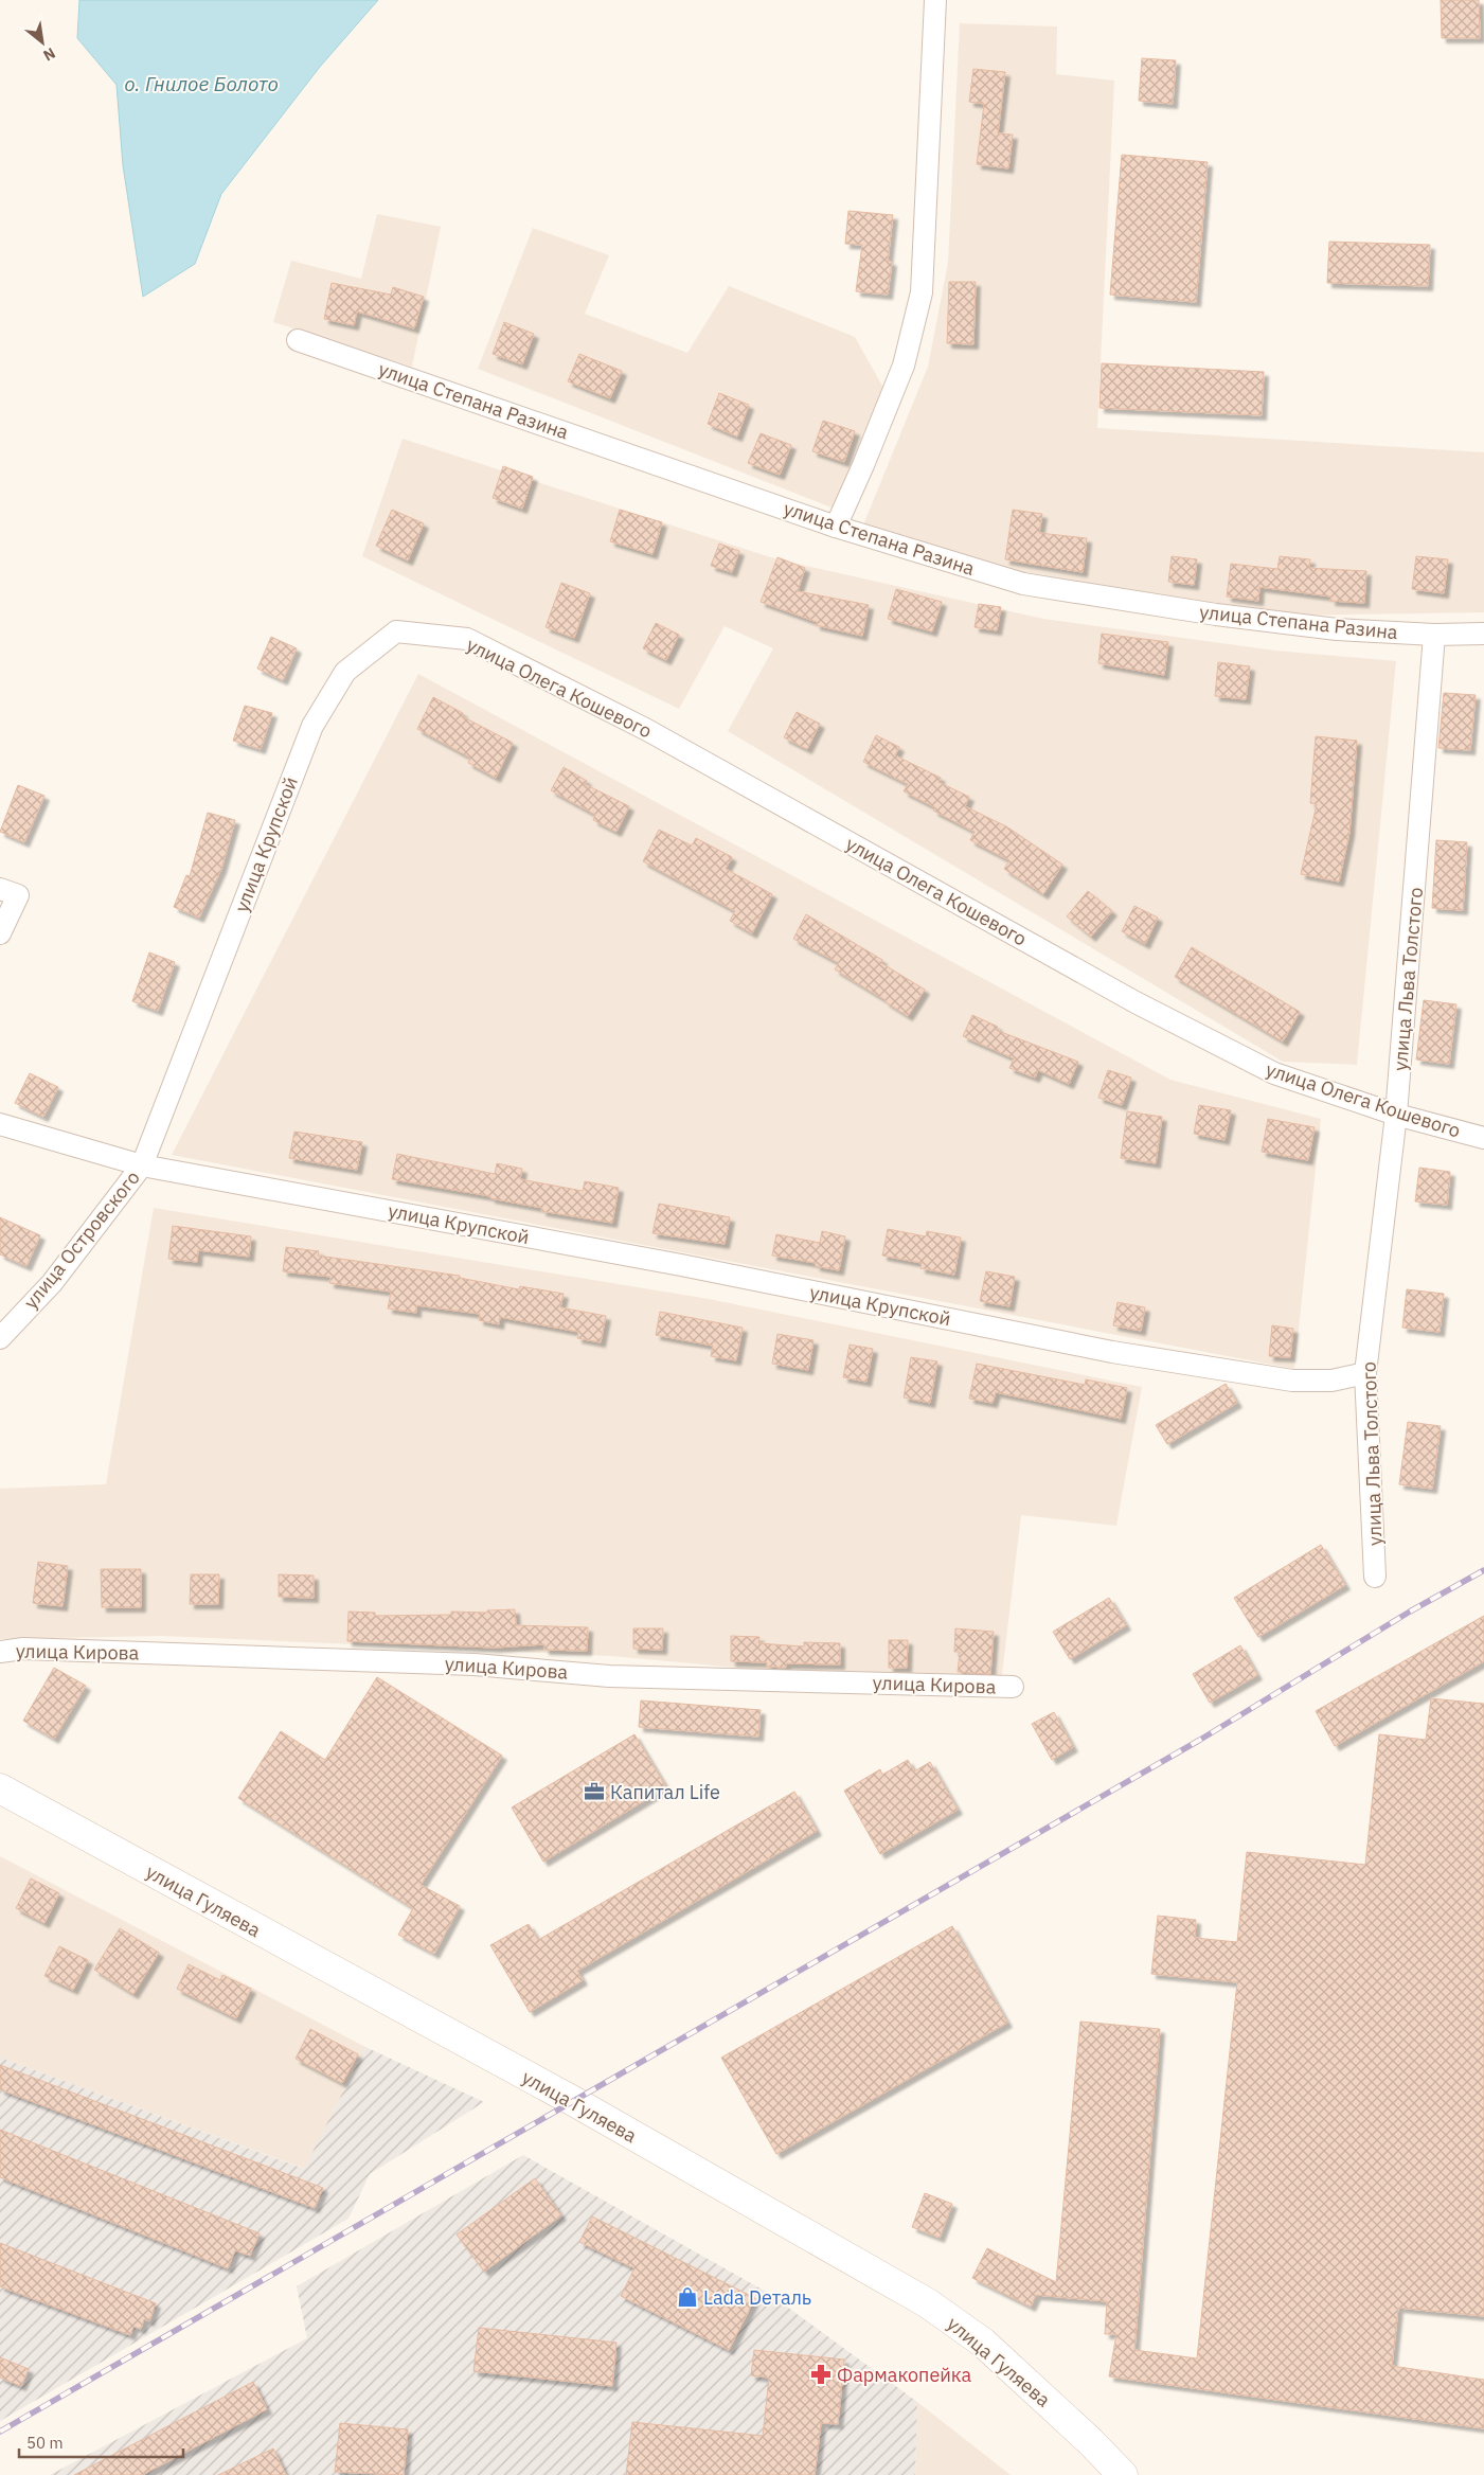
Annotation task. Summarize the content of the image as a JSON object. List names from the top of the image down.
{
  "streets": {
    "main road": ["улица Гуляева"],
    "street": [
      "улица Степана Разина",
      "улица Олега Кошевого",
      "улица Крупской",
      "улица Льва Толстого",
      "улица Островского",
      "улица Кирова"
    ]
  },
  "crossings": [
    ["улица Степана Разина", "улица Льва Толстого"],
    ["улица Олега Кошевого", "улица Крупской"],
    ["улица Олега Кошевого", "улица Льва Толстого"],
    ["улица Крупской", "улица Льва Толстого"],
    ["улица Крупской", "улица Островского"]
  ],
  "water": ["о. Гнилое Болото"],
  "places": {
    "office": ["Капитал Life"],
    "shop": ["Lada Dеталь"],
    "pharmacy": ["Фармакопейка"]
  },
  "scale_bar": "50 m",
  "north": "bottom right"
}
